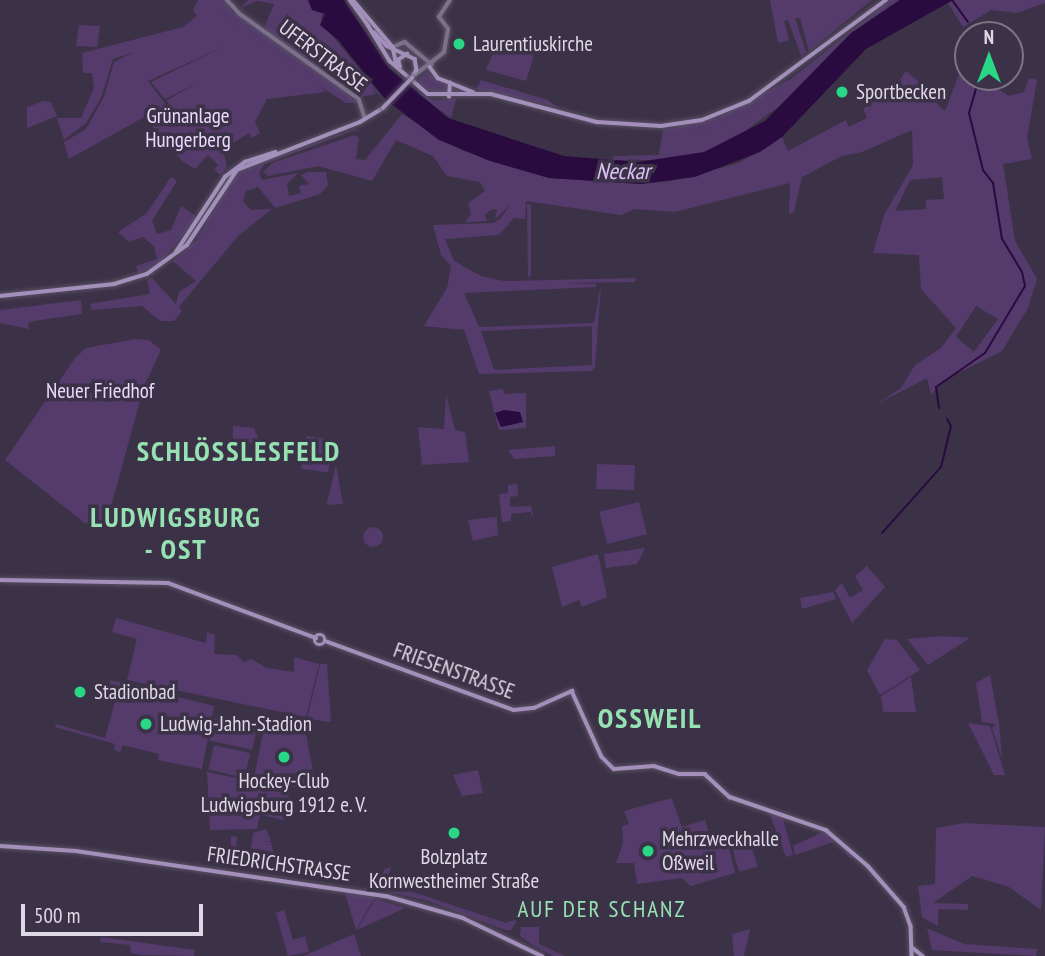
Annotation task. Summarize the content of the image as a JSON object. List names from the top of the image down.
{
  "streets": {
    "main road": ["FRIESENSTRASSE", "FRIEDRICHSTRASSE"],
    "street": ["UFERSTRASSE"]
  },
  "districts": [
    "SCHLÖSSLESFELD",
    "LUDWIGSBURG - OST",
    "OSSWEIL",
    "AUF DER SCHANZ"
  ],
  "water": ["Neckar"],
  "parks": ["Grünanlage Hungerberg", "Neuer Friedhof"],
  "places": [
    "Laurentiuskirche",
    "Sportbecken",
    "Stadionbad",
    "Ludwig-Jahn-Stadion",
    "Hockey-Club Ludwigsburg 1912 e. V.",
    "Bolzplatz Kornwestheimer Straße",
    "Mehrzweckhalle Oßweil"
  ],
  "scale_bar": "500 m",
  "north": "top"
}
